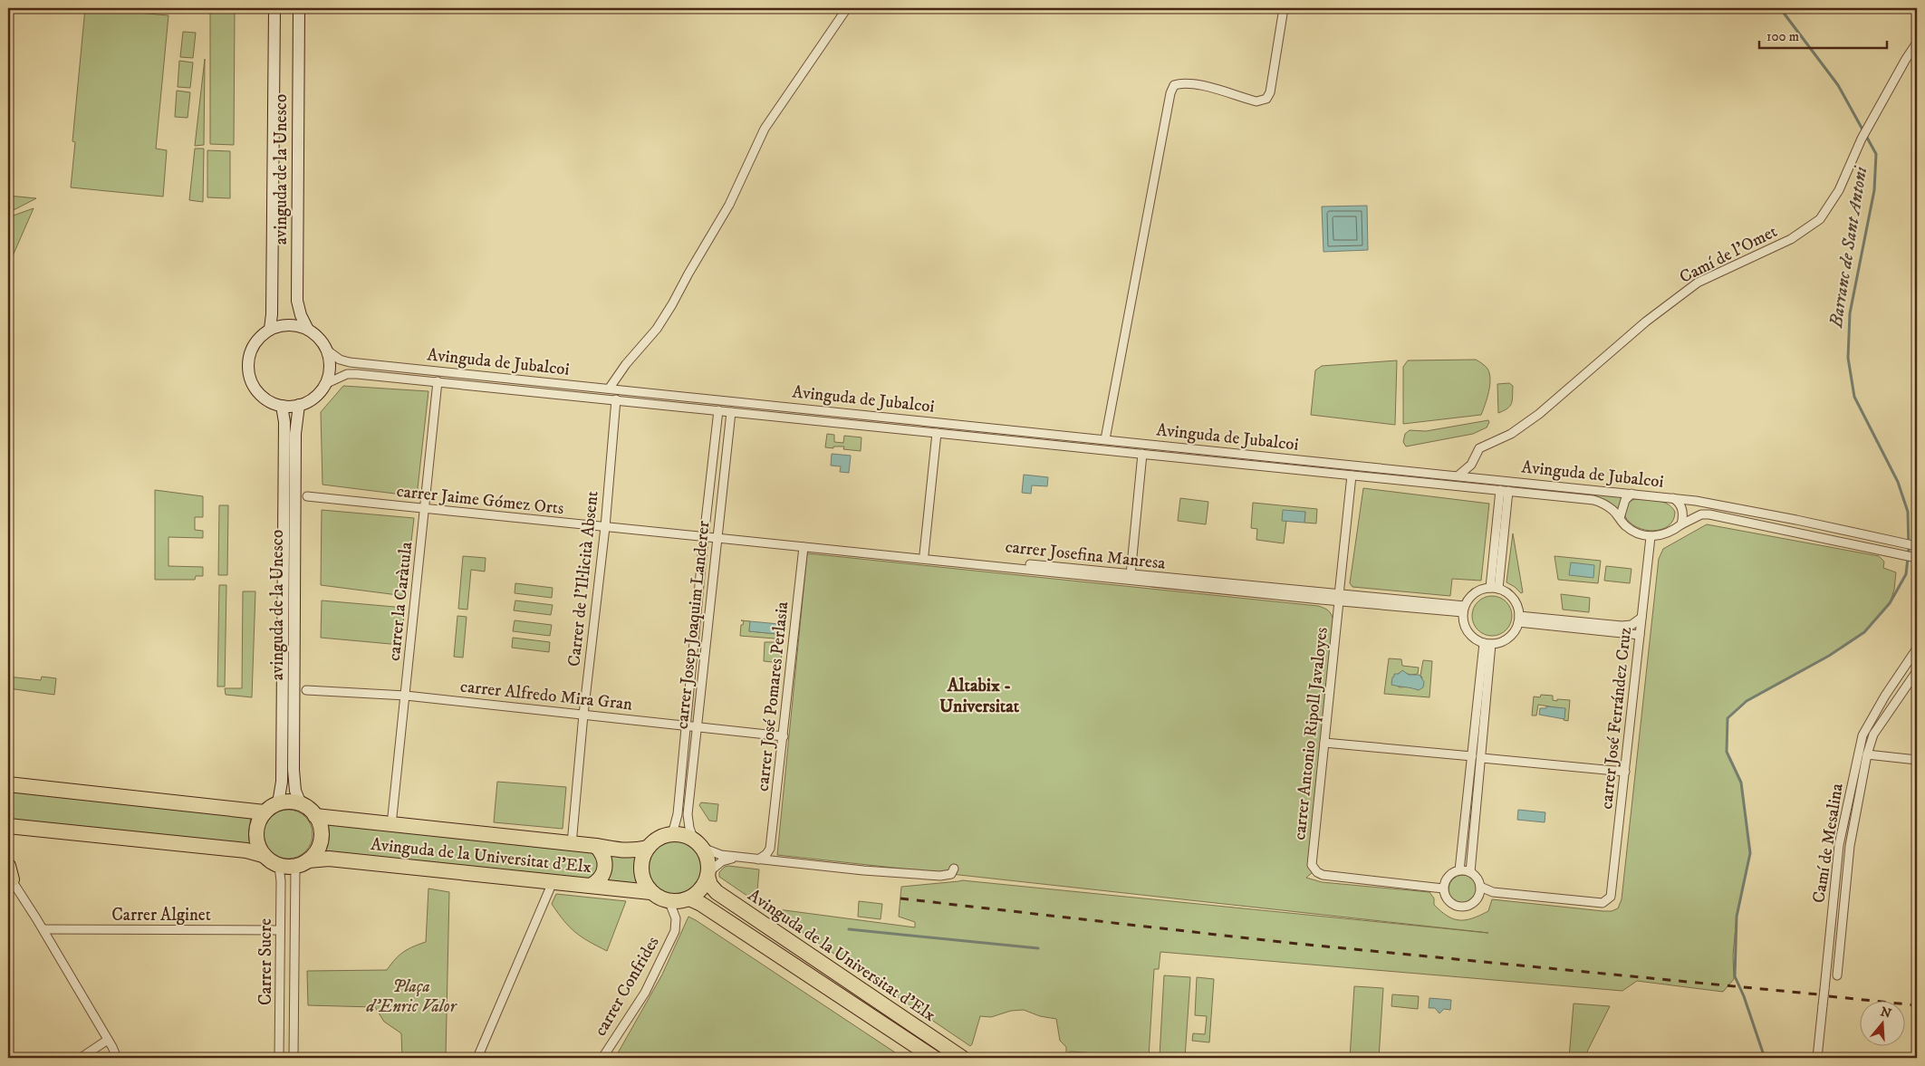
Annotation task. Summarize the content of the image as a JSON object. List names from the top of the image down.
{
  "streets": {
    "highway": ["Avinguda de la Universitat d'Elx"],
    "main road": ["avinguda de la Unesco"],
    "street": [
      "Camí de l'Omet",
      "Avinguda de Jubalcoi",
      "carrer Jaime Gómez Orts",
      "carrer Josefina Manresa",
      "Carrer de l'Il·licità Absent",
      "carrer la Caràtula",
      "carrer Josep Joaquim Landerer",
      "carrer Alfredo Mira Gran",
      "carrer José Pomares Perlasia",
      "carrer José Ferrández Cruz",
      "carrer Antonio Ripoll Javaloyes",
      "Camí de Mesalina",
      "Carrer Alginet",
      "Carrer Sucre",
      "carrer Confrides"
    ]
  },
  "crossings": [
    ["avinguda de la Unesco", "Avinguda de Jubalcoi"],
    ["avinguda de la Unesco", "Avinguda de la Universitat d'Elx"],
    ["avinguda de la Unesco", "Carrer Sucre"],
    ["Camí de l'Omet", "Avinguda de Jubalcoi"],
    ["Avinguda de Jubalcoi", "Carrer de l'Il·licità Absent"],
    ["Avinguda de Jubalcoi", "carrer la Caràtula"],
    ["Avinguda de Jubalcoi", "carrer Josep Joaquim Landerer"],
    ["Avinguda de Jubalcoi", "carrer José Ferrández Cruz"],
    ["Avinguda de Jubalcoi", "carrer Antonio Ripoll Javaloyes"],
    ["carrer Jaime Gómez Orts", "carrer Josefina Manresa"],
    ["carrer Jaime Gómez Orts", "Carrer de l'Il·licità Absent"],
    ["carrer Jaime Gómez Orts", "carrer la Caràtula"],
    ["carrer Jaime Gómez Orts", "carrer Josep Joaquim Landerer"],
    ["carrer Josefina Manresa", "carrer Josep Joaquim Landerer"],
    ["carrer Josefina Manresa", "carrer José Pomares Perlasia"],
    ["carrer Josefina Manresa", "carrer Antonio Ripoll Javaloyes"],
    ["Carrer de l'Il·licità Absent", "carrer Alfredo Mira Gran"],
    ["Carrer de l'Il·licità Absent", "Avinguda de la Universitat d'Elx"],
    ["carrer la Caràtula", "carrer Alfredo Mira Gran"],
    ["carrer la Caràtula", "Avinguda de la Universitat d'Elx"],
    ["carrer Josep Joaquim Landerer", "carrer Alfredo Mira Gran"],
    ["carrer Josep Joaquim Landerer", "Avinguda de la Universitat d'Elx"],
    ["carrer Josep Joaquim Landerer", "carrer Confrides"],
    ["carrer Alfredo Mira Gran", "carrer José Pomares Perlasia"],
    ["carrer José Ferrández Cruz", "carrer Antonio Ripoll Javaloyes"],
    ["Avinguda de la Universitat d'Elx", "Carrer Sucre"],
    ["Avinguda de la Universitat d'Elx", "carrer Confrides"],
    ["Carrer Alginet", "Carrer Sucre"]
  ],
  "districts": ["Altabix - Universitat"],
  "water": ["Barranc de Sant Antoni"],
  "parks": ["Plaça d'Enric Valor"],
  "scale_bar": "100 m",
  "north": "top"
}
